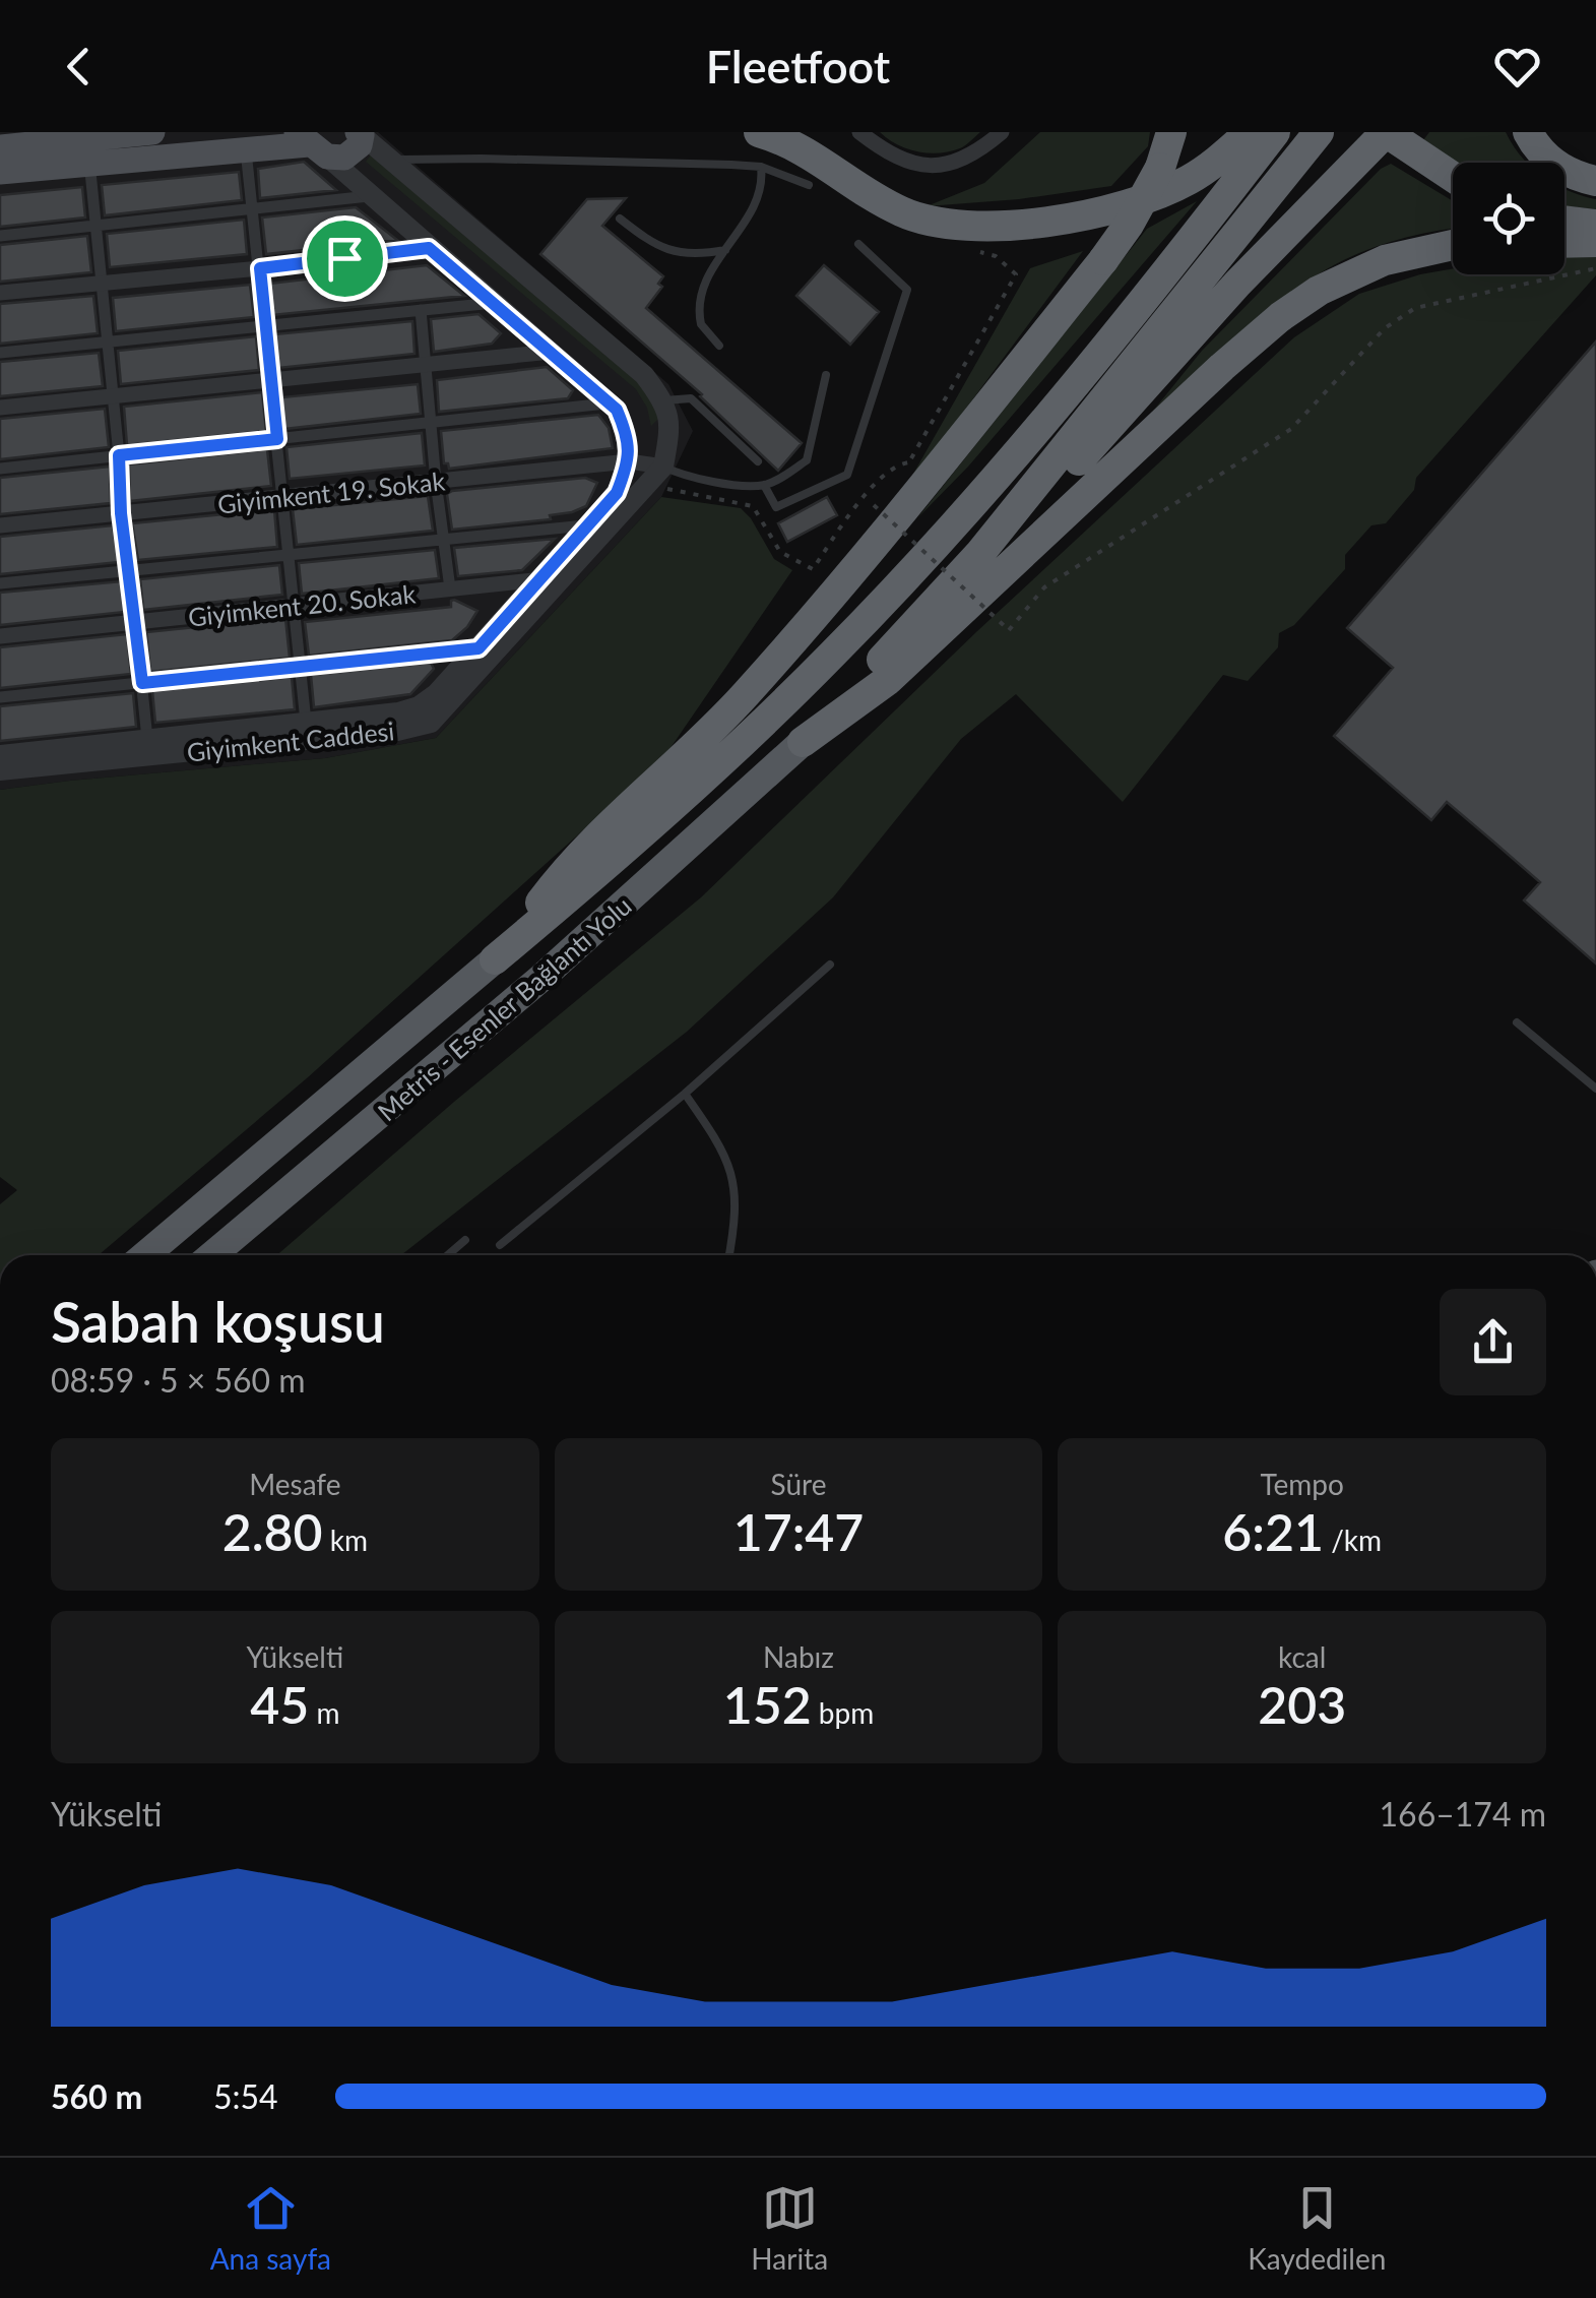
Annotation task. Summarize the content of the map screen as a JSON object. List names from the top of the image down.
{
  "streets": {
    "highway": ["Metris - Esenler Bağlantı Yolu"],
    "street": ["Giyimkent 19. Sokak", "Giyimkent 20. Sokak", "Giyimkent Caddesi"]
  },
  "crossings": [
    ["Giyimkent 19. Sokak", "Giyimkent Caddesi"],
    ["Giyimkent 20. Sokak", "Giyimkent Caddesi"]
  ],
  "page": {
    "header": "Fleetfoot",
    "heading": ["Sabah koşusu", "08:59 · 5 × 560 m"],
    "stats": [
      ["Mesafe", "2.80 km"],
      ["Süre", "17:47"],
      ["Tempo", "6:21 /km"],
      ["Yükselti", "45 m"],
      ["Nabız", "152 bpm"],
      ["kcal", "203"]
    ],
    "chart": ["Yükselti", "166–174 m"],
    "list": [
      {
        "name": "560 m",
        "note": "5:54"
      }
    ],
    "tabs": ["Ana sayfa", "Harita", "Kaydedilen"]
  }
}
